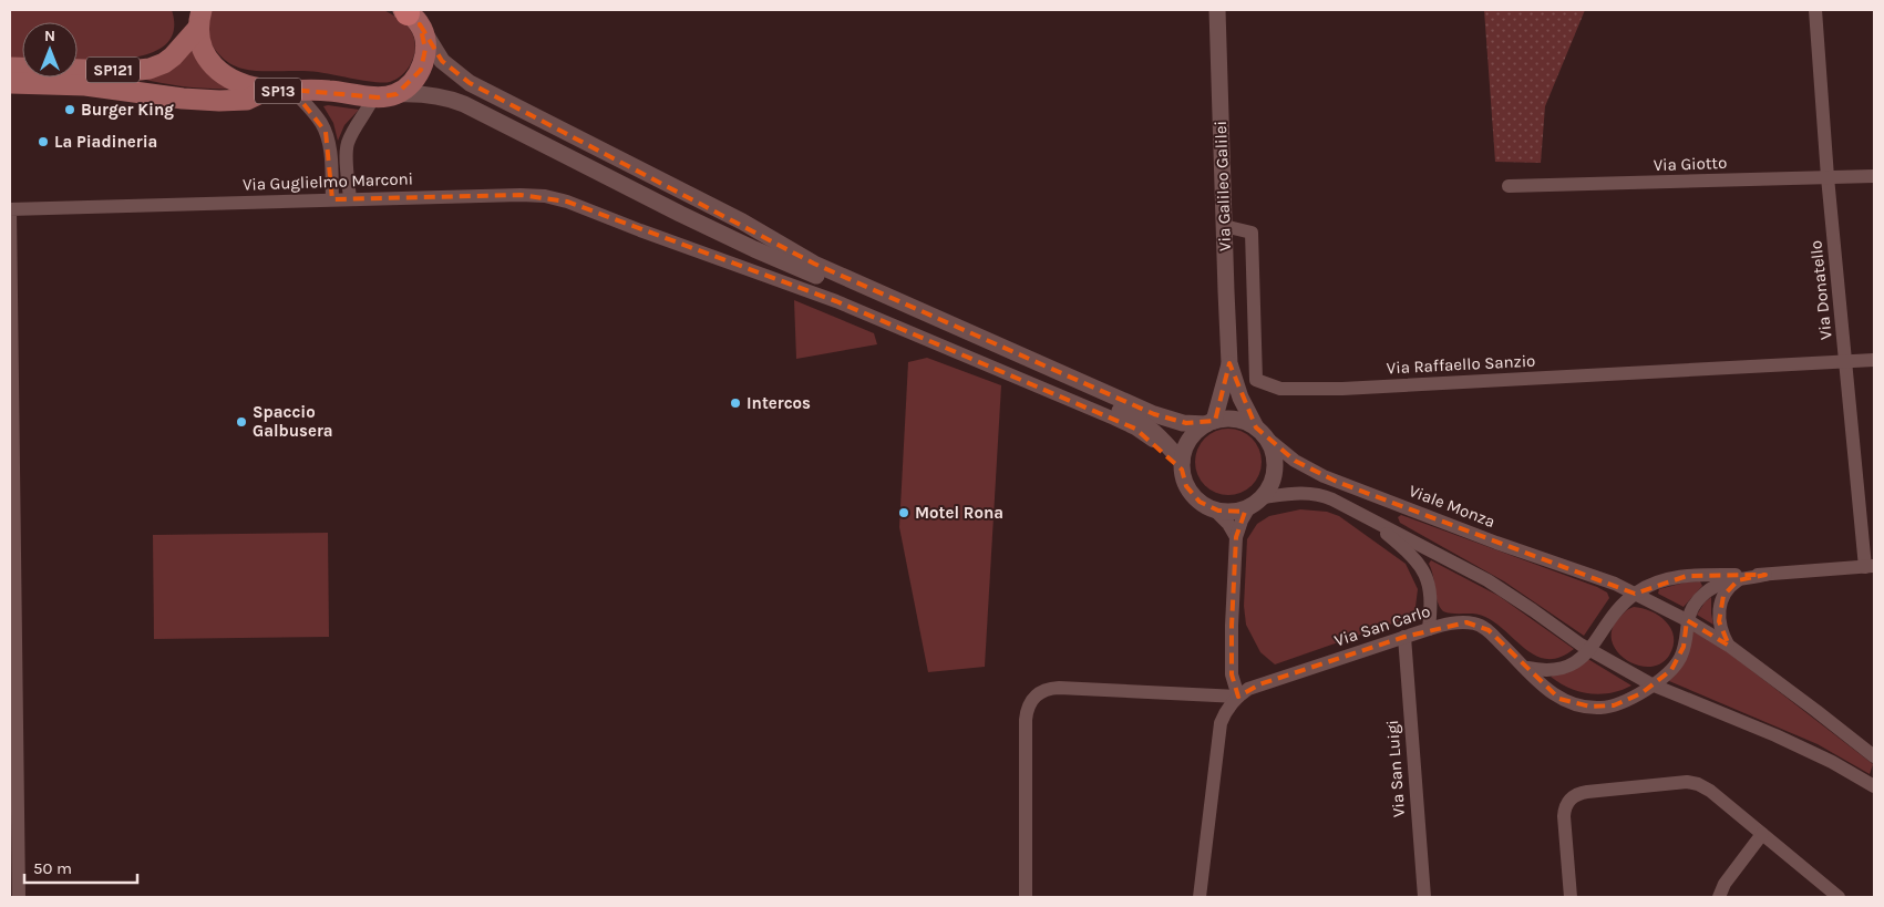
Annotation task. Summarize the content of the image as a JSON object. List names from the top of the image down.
{
  "streets": {
    "main road": ["SP121", "SP13"],
    "street": [
      "Via Giotto",
      "Via Guglielmo Marconi",
      "Via Galileo Galilei",
      "Via Donatello",
      "Via Raffaello Sanzio",
      "Viale Monza",
      "Via San Carlo",
      "Via San Luigi"
    ]
  },
  "crossings": [
    ["SP121", "SP13"],
    ["SP13", "Via Guglielmo Marconi"],
    ["SP13", "Via Galileo Galilei"],
    ["SP13", "Viale Monza"],
    ["Via Giotto", "Via Donatello"],
    ["Via Guglielmo Marconi", "Via Galileo Galilei"],
    ["Via Guglielmo Marconi", "Viale Monza"],
    ["Via Galileo Galilei", "Via Raffaello Sanzio"],
    ["Via Galileo Galilei", "Viale Monza"],
    ["Via Donatello", "Via Raffaello Sanzio"],
    ["Viale Monza", "Via San Carlo"],
    ["Via San Carlo", "Via San Luigi"]
  ],
  "places": [
    "Burger King",
    "La Piadineria",
    "Intercos",
    "Spaccio Galbusera",
    "Motel Rona"
  ],
  "scale_bar": "50 m",
  "north": "top"
}
